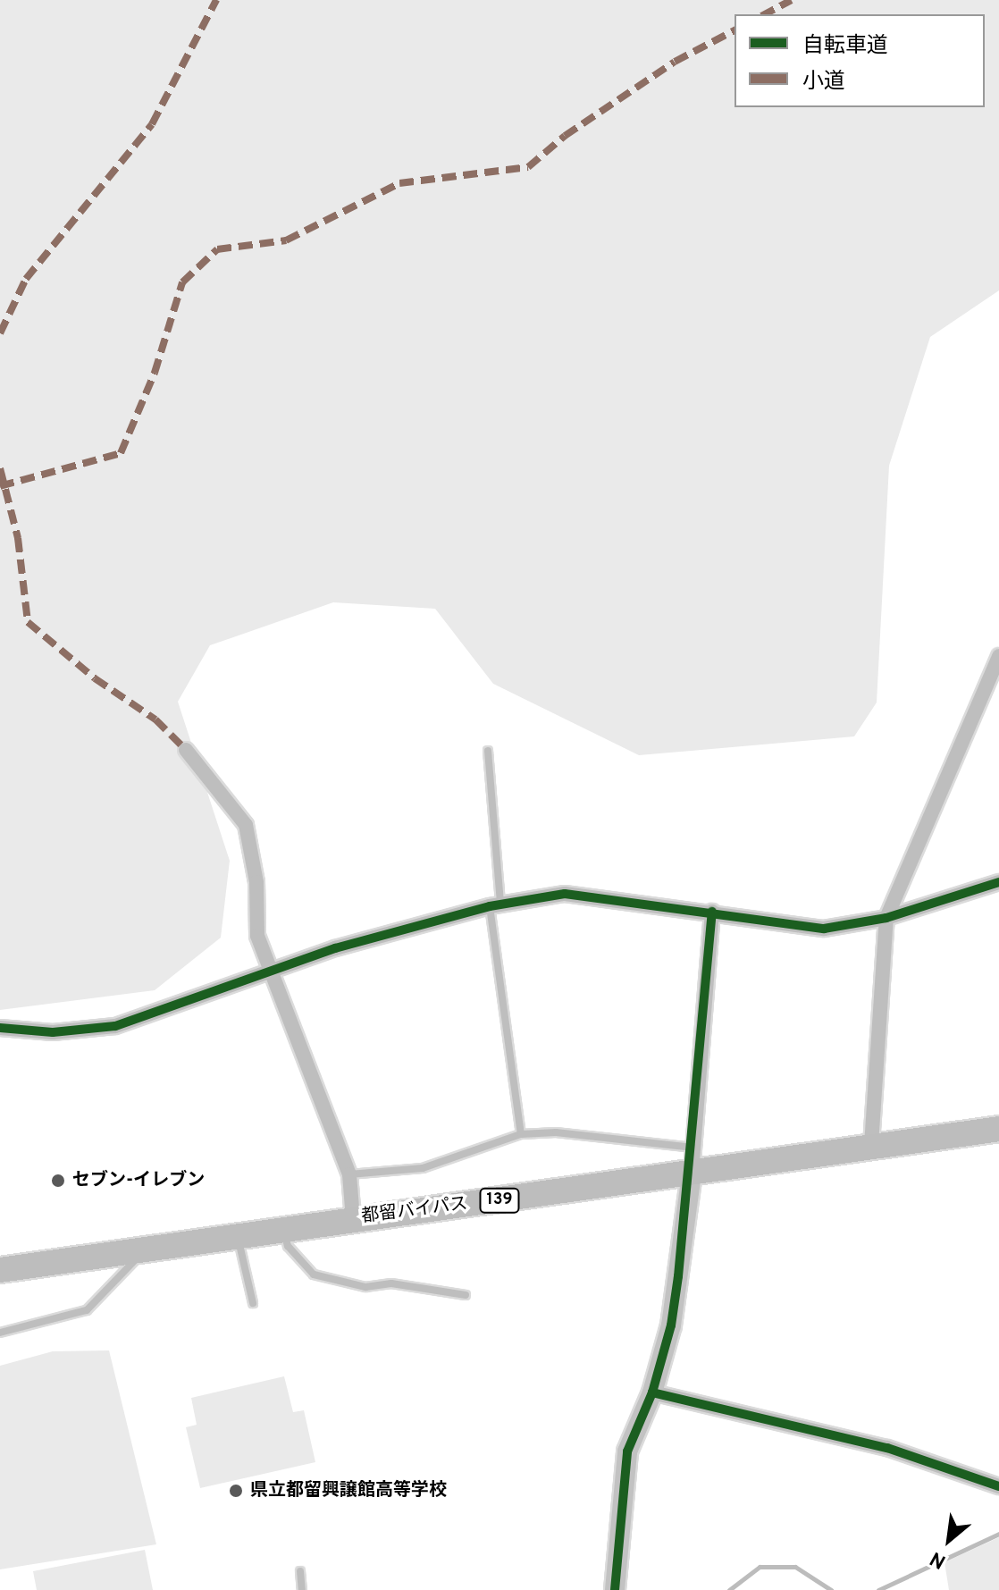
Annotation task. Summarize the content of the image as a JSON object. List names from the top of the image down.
{
  "streets": {
    "highway": ["139", "都留バイパス"]
  },
  "places": ["セブン-イレブン", "県立都留興譲館高等学校"],
  "legend": ["自転車道", "小道"],
  "north": "bottom left"
}
